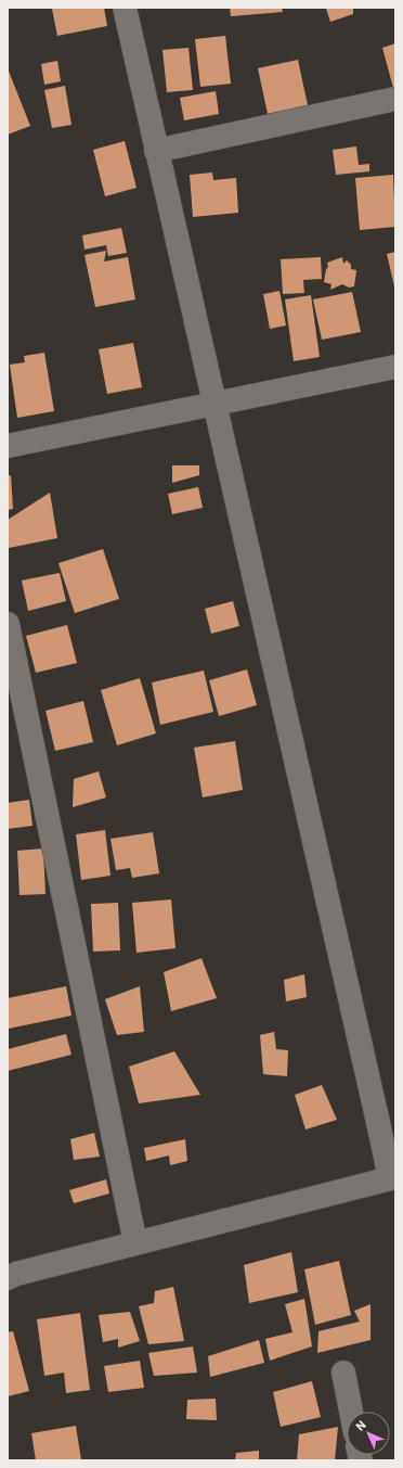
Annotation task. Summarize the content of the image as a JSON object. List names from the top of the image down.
{
  "north": "top left"
}
